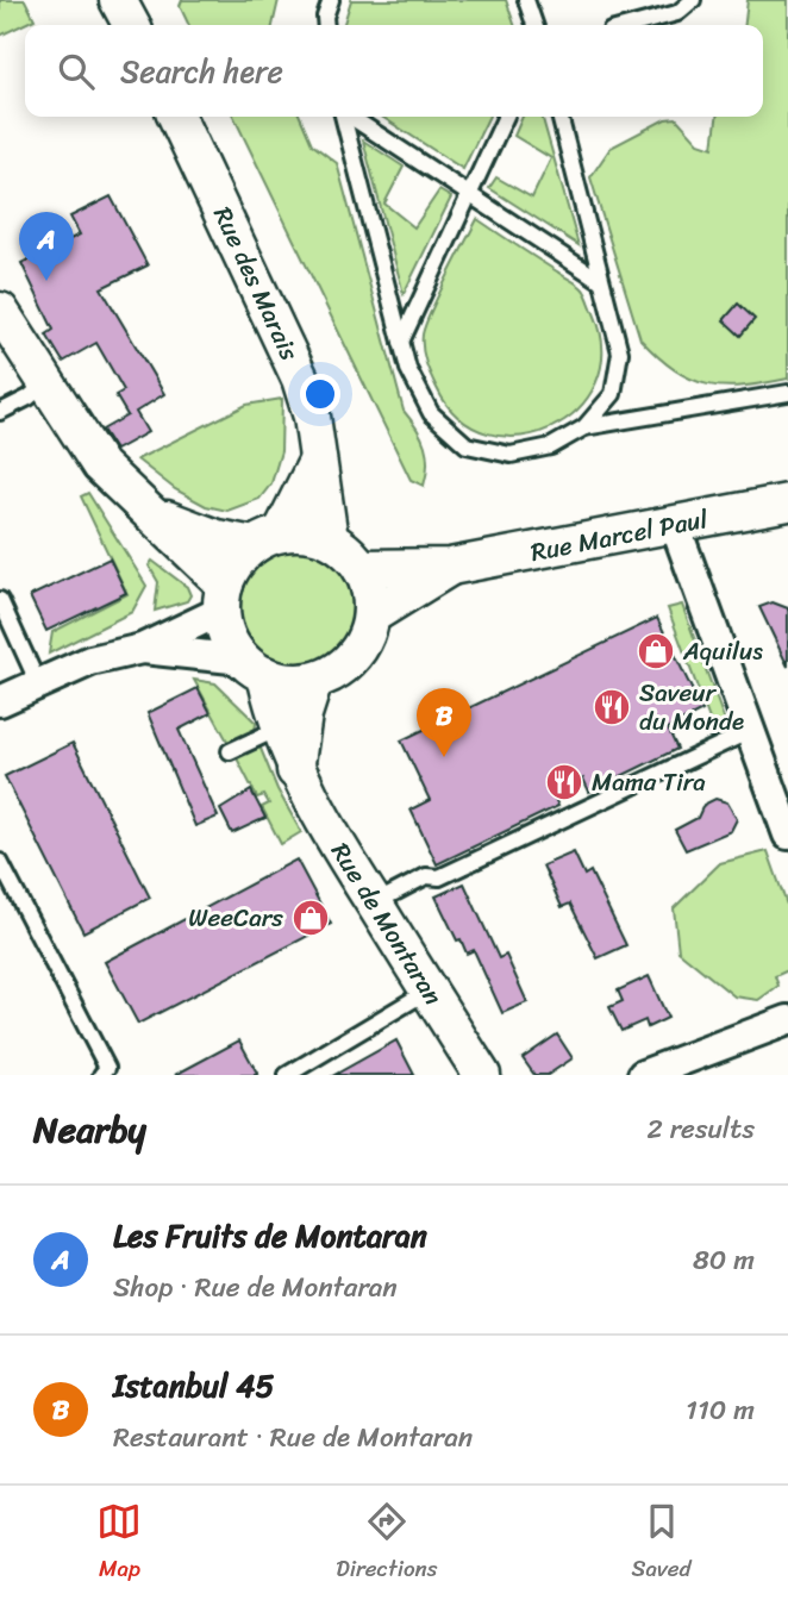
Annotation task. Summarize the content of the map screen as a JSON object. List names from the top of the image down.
{
  "streets": {
    "street": ["Rue des Marais", "Rue Marcel Paul", "Rue de Montaran"]
  },
  "crossings": [
    ["Rue des Marais", "Rue Marcel Paul"],
    ["Rue des Marais", "Rue de Montaran"],
    ["Rue Marcel Paul", "Rue de Montaran"]
  ],
  "places": {
    "shop": ["Aquilus", "WeeCars"],
    "restaurant": ["Saveur du Monde", "Mama Tira"]
  },
  "page": {
    "search": "Search here",
    "pins": ["A", "B"],
    "heading": ["Nearby", "2 results"],
    "list": [
      {
        "mark": "A",
        "name": "Les Fruits de Montaran",
        "note": "Shop · Rue de Montaran",
        "value": "80 m"
      },
      {
        "mark": "B",
        "name": "Istanbul 45",
        "note": "Restaurant · Rue de Montaran",
        "value": "110 m"
      }
    ],
    "nav": ["Map", "Directions", "Saved"]
  }
}
